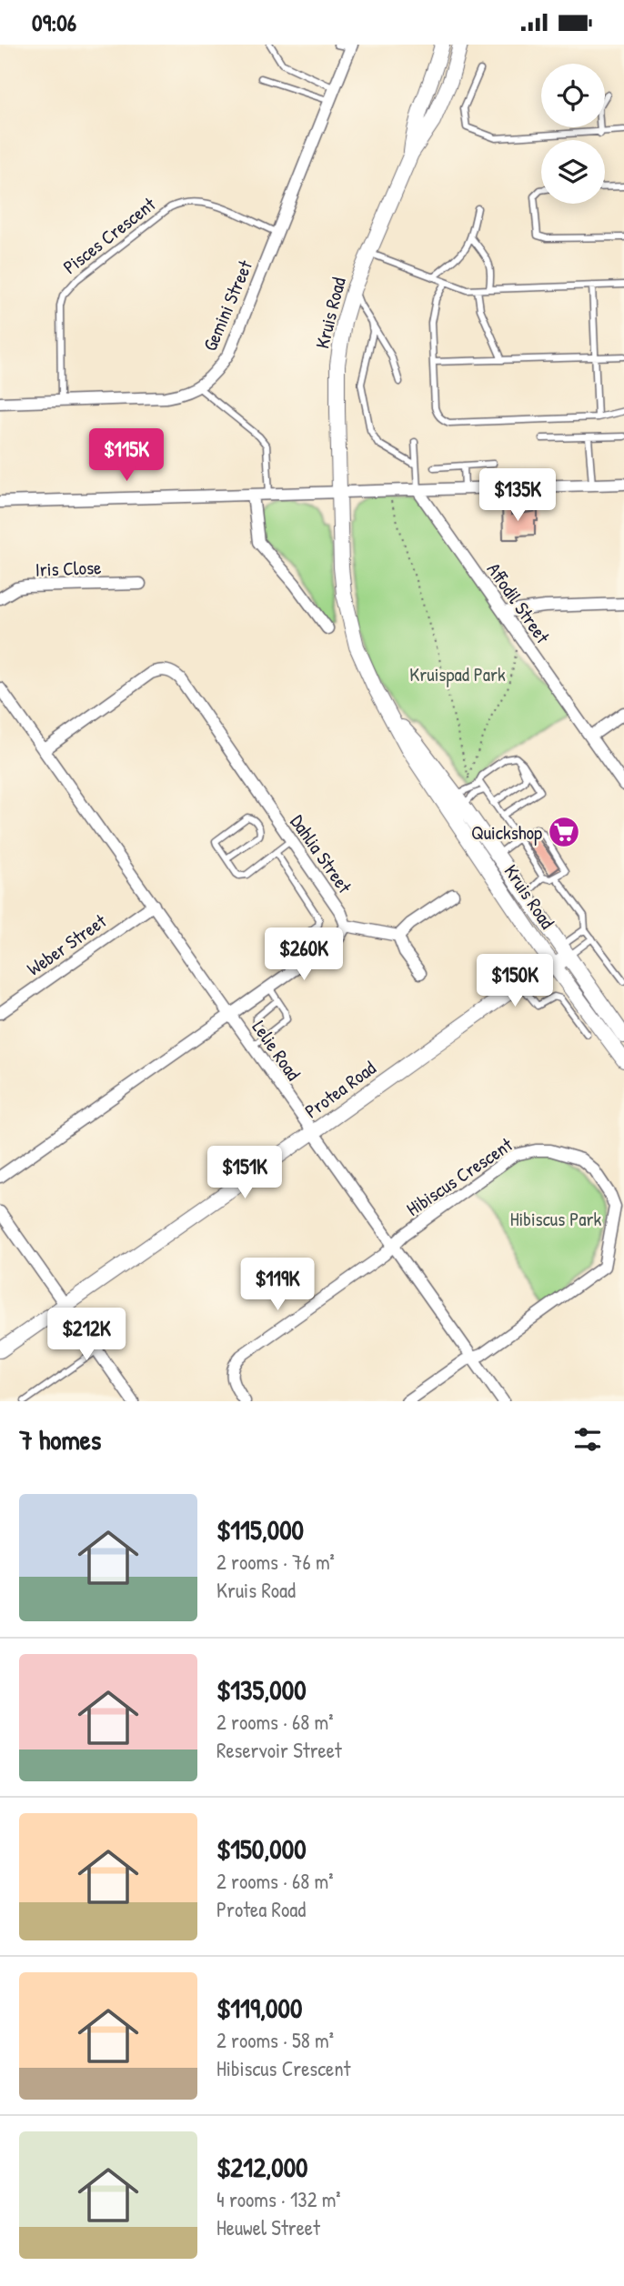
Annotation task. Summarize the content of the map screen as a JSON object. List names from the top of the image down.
{
  "streets": {
    "street": [
      "Gemini Street",
      "Kruis Road",
      "Iris Close",
      "Affodil Street",
      "Dahlia Street",
      "Weber Street",
      "Lelie Road",
      "Protea Road",
      "Hibiscus Crescent"
    ],
    "lane": ["Pisces Crescent"]
  },
  "crossings": [
    ["Pisces Crescent", "Gemini Street"],
    ["Kruis Road", "Protea Road"],
    ["Dahlia Street", "Lelie Road"],
    ["Weber Street", "Lelie Road"],
    ["Lelie Road", "Protea Road"],
    ["Lelie Road", "Hibiscus Crescent"]
  ],
  "parks": ["Kruispad Park", "Hibiscus Park"],
  "places": {
    "supermarket": ["Quickshop"]
  },
  "page": {
    "status": "09:06",
    "price": [
      "$115K",
      "$135K",
      "$260K",
      "$150K",
      "$151K",
      "$119K",
      "$212K"
    ],
    "heading": "7 homes",
    "list": [
      {
        "name": "$115,000",
        "note": "2 rooms · 76 m² · Kruis Road"
      },
      {
        "name": "$135,000",
        "note": "2 rooms · 68 m² · Reservoir Street"
      },
      {
        "name": "$150,000",
        "note": "2 rooms · 68 m² · Protea Road"
      },
      {
        "name": "$119,000",
        "note": "2 rooms · 58 m² · Hibiscus Crescent"
      },
      {
        "name": "$212,000",
        "note": "4 rooms · 132 m² · Heuwel Street"
      }
    ]
  }
}
